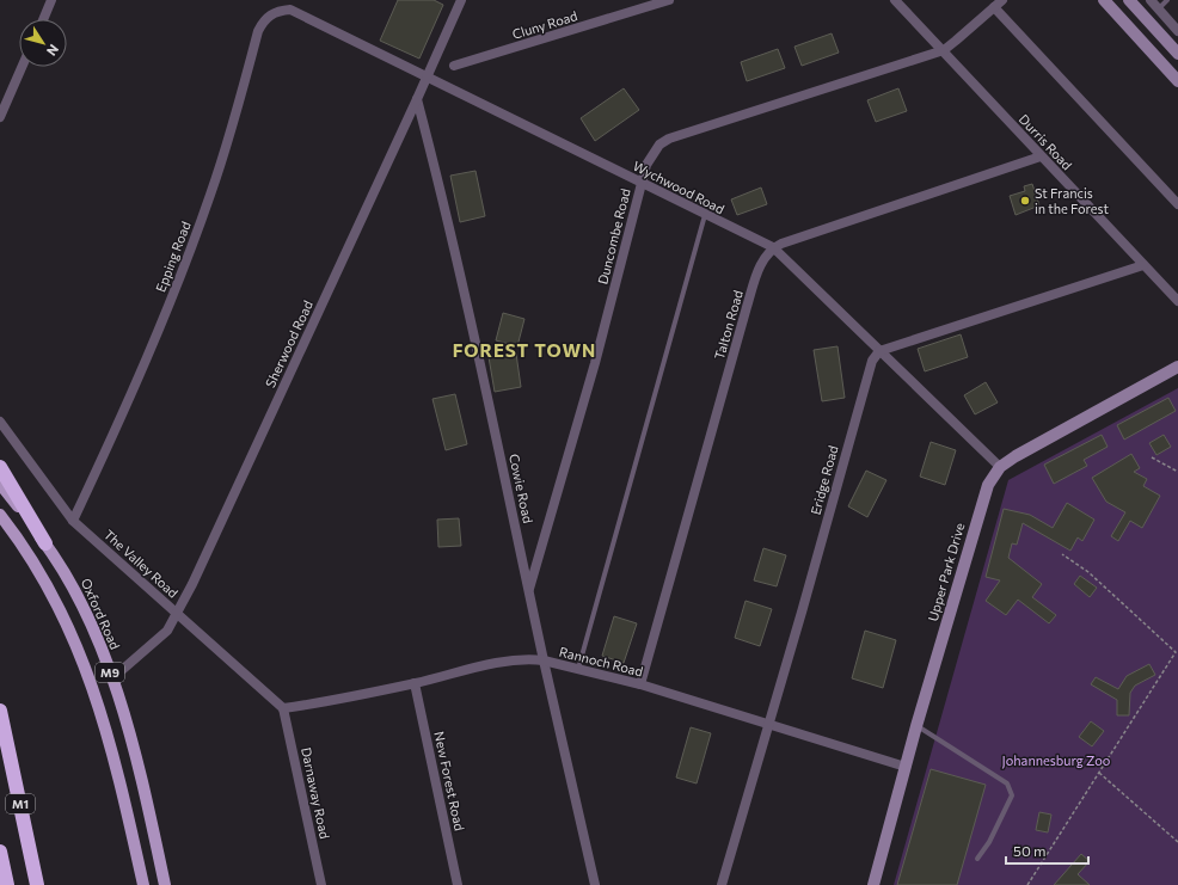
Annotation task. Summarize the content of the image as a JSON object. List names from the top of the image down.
{
  "streets": {
    "highway": ["M1"],
    "main road": ["Upper Park Drive", "Oxford Road", "M9"],
    "street": [
      "Cluny Road",
      "Durris Road",
      "Wychwood Road",
      "Duncombe Road",
      "Epping Road",
      "Talton Road",
      "Sherwood Road",
      "Eridge Road",
      "Cowie Road",
      "The Valley Road",
      "Rannoch Road",
      "New Forest Road",
      "Darnaway Road"
    ]
  },
  "crossings": [
    ["Durris Road", "Duncombe Road"],
    ["Wychwood Road", "Duncombe Road"],
    ["Wychwood Road", "Epping Road"],
    ["Wychwood Road", "Talton Road"],
    ["Wychwood Road", "Sherwood Road"],
    ["Wychwood Road", "Eridge Road"],
    ["Wychwood Road", "Upper Park Drive"],
    ["Duncombe Road", "Cowie Road"],
    ["Epping Road", "The Valley Road"],
    ["Talton Road", "Rannoch Road"],
    ["Sherwood Road", "Cowie Road"],
    ["Sherwood Road", "The Valley Road"],
    ["Sherwood Road", "Oxford Road"],
    ["Eridge Road", "Rannoch Road"],
    ["Cowie Road", "Rannoch Road"],
    ["The Valley Road", "Rannoch Road"],
    ["The Valley Road", "Darnaway Road"],
    ["Upper Park Drive", "Rannoch Road"],
    ["Rannoch Road", "New Forest Road"],
    ["Rannoch Road", "Darnaway Road"]
  ],
  "districts": ["FOREST TOWN"],
  "parks": ["Johannesburg Zoo"],
  "places": ["St Francis in the Forest"],
  "scale_bar": "50 m",
  "north": "bottom right"
}
